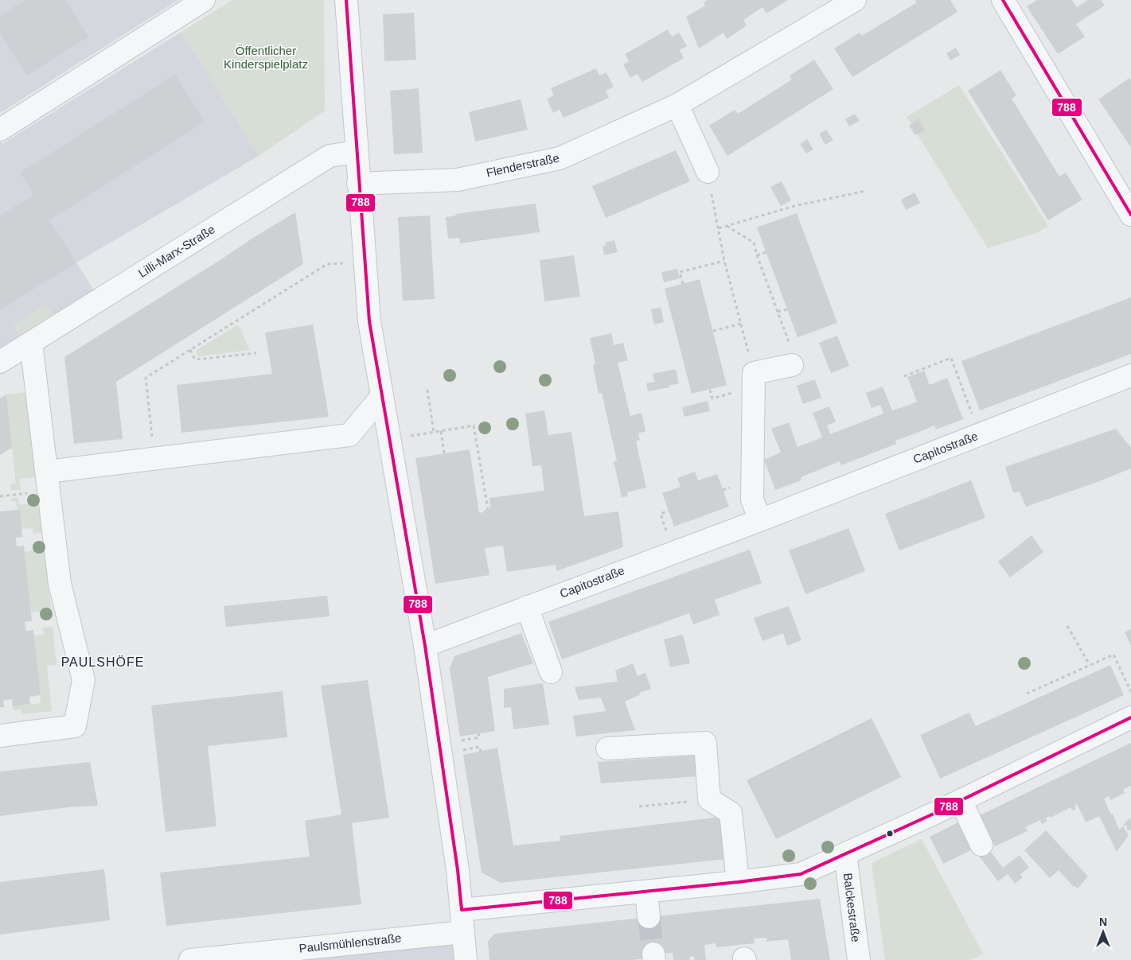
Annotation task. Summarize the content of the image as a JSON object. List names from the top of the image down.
{
  "streets": {
    "street": [
      "Flenderstraße",
      "Lilli-Marx-Straße",
      "Capitostraße",
      "Balckestraße",
      "Paulsmühlenstraße"
    ]
  },
  "districts": ["PAULSHÖFE"],
  "parks": ["Öffentlicher Kinderspielplatz"],
  "lines": ["transit line 788"],
  "north": "top"
}
